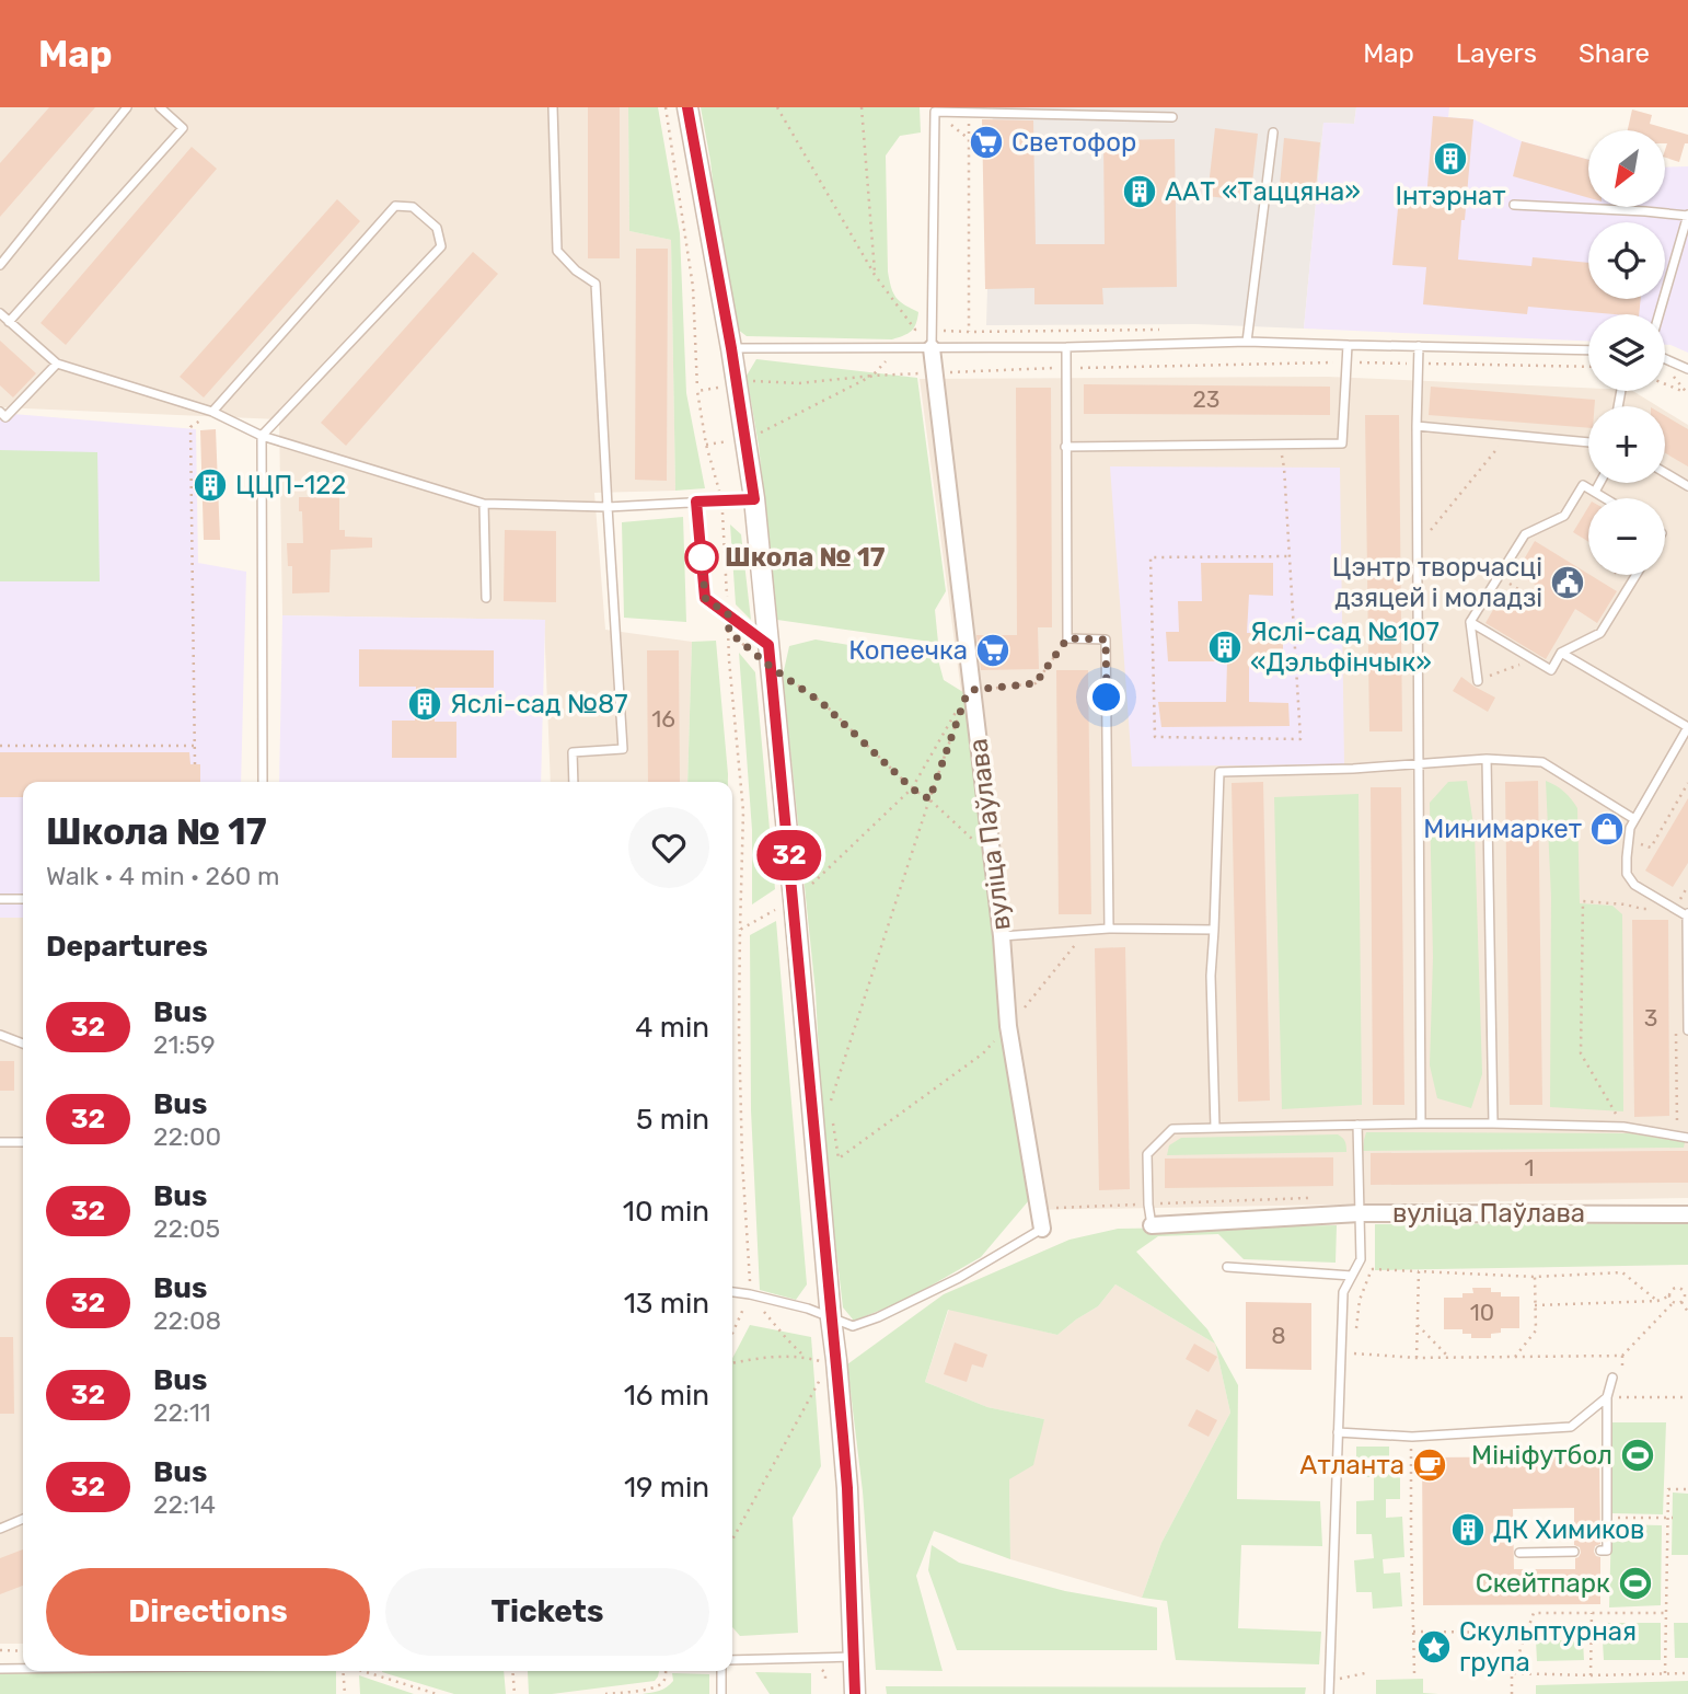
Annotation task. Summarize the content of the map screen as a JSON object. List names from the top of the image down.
{
  "streets": {
    "street": ["вуліца Паўлава"]
  },
  "places": {
    "supermarket": ["Светофор", "Копеечка"],
    "building": [
      "Інтэрнат",
      "ААТ «Таццяна»",
      "ЦЦП-122",
      "Яслі-сад №107 «Дэльфінчык»",
      "Яслі-сад №87",
      "ДК Химиков"
    ],
    "other": ["Школа № 17"],
    "public building": ["Цэнтр творчасці дзяцей і моладзі"],
    "shop": ["Минимаркет"],
    "sports": ["Мініфутбол", "Скейтпарк"],
    "cafe": ["Атланта"],
    "place": ["Скульптурная група"]
  },
  "lines": ["bus line 32"],
  "house_numbers": [
    "23",
    "16",
    "3",
    "1",
    "10",
    "8"
  ],
  "north": "bottom left",
  "page": {
    "header": "Map",
    "nav": ["Map", "Layers", "Share"],
    "on_map": "32",
    "map_buttons": ["+", "−"],
    "heading": [
      ["Школа № 17", "Walk · 4 min · 260 m"],
      "Departures"
    ],
    "list": [
      {
        "mark": "32",
        "name": "Bus",
        "note": "21:59",
        "value": "4 min"
      },
      {
        "mark": "32",
        "name": "Bus",
        "note": "22:00",
        "value": "5 min"
      },
      {
        "mark": "32",
        "name": "Bus",
        "note": "22:05",
        "value": "10 min"
      },
      {
        "mark": "32",
        "name": "Bus",
        "note": "22:08",
        "value": "13 min"
      },
      {
        "mark": "32",
        "name": "Bus",
        "note": "22:11",
        "value": "16 min"
      },
      {
        "mark": "32",
        "name": "Bus",
        "note": "22:14",
        "value": "19 min"
      }
    ],
    "buttons": ["Directions", "Tickets"]
  }
}
